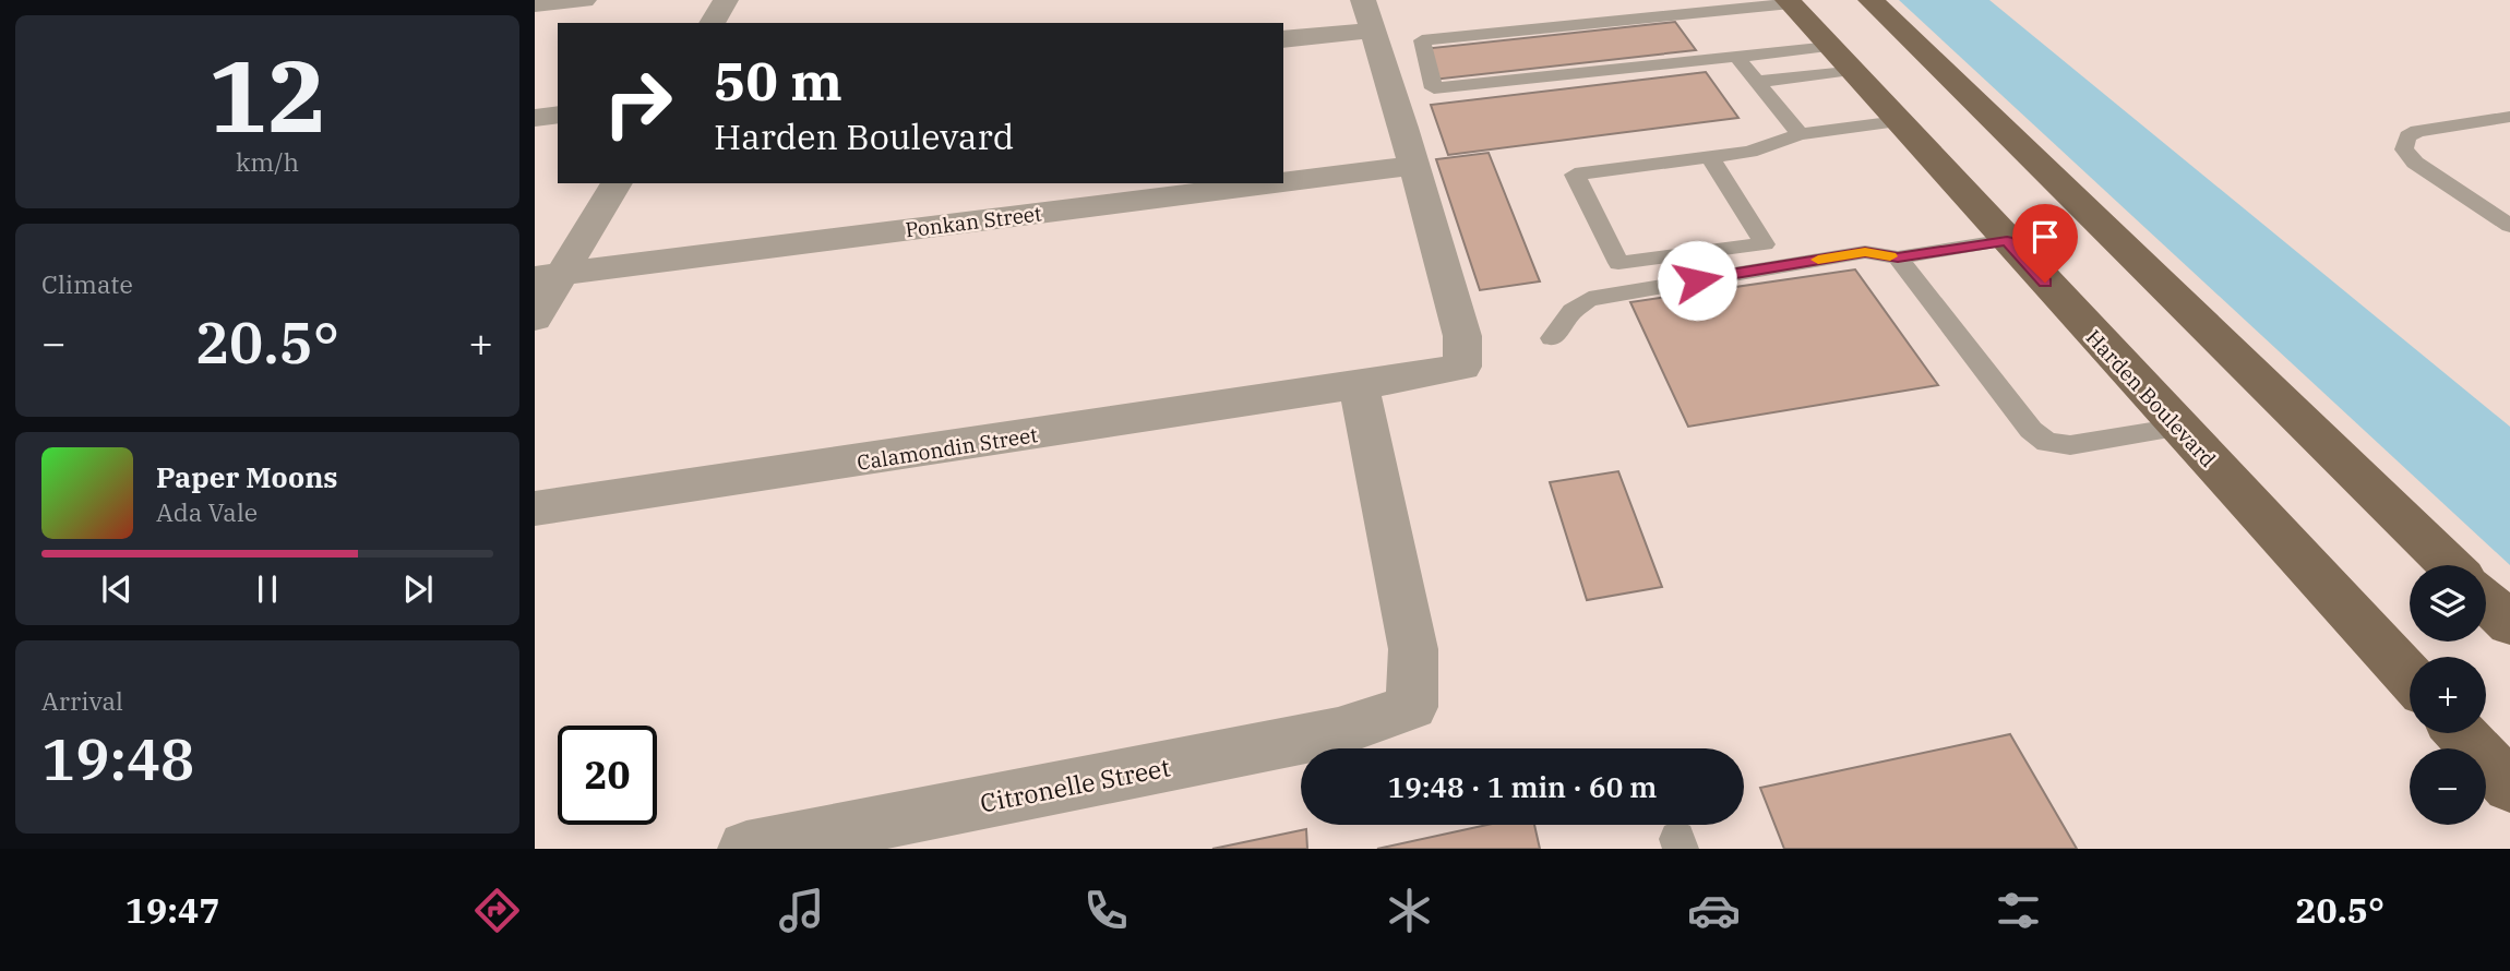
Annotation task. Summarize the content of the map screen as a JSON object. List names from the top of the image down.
{
  "streets": {
    "main road": ["Harden Boulevard"],
    "street": ["Ponkan Street", "Calamondin Street", "Citronelle Street"]
  },
  "crossings": [
    ["Ponkan Street", "Calamondin Street"],
    ["Calamondin Street", "Citronelle Street"]
  ],
  "page": {
    "tile": [
      ["12", "km/h"],
      "Climate",
      ["Arrival", "19:48"]
    ],
    "turn": ["50 m", "Harden Boulevard"],
    "heat": ["−", "20.5°", "+"],
    "song": ["Paper Moons", "Ada Vale"],
    "map_buttons": ["+", "−"],
    "limit": "20",
    "trip": "19:48 · 1 min · 60 m",
    "tabs": ["19:47", "20.5°"]
  }
}
